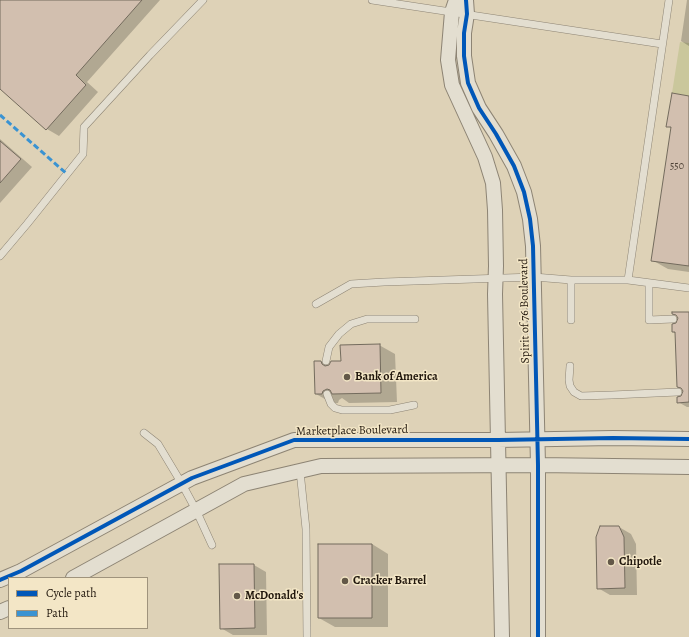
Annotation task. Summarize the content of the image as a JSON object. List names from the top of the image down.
{
  "streets": {
    "street": ["Spirit of 76 Boulevard", "Marketplace Boulevard"]
  },
  "crossings": [
    ["Spirit of 76 Boulevard", "Marketplace Boulevard"]
  ],
  "places": [
    "Bank of America",
    "Chipotle",
    "Cracker Barrel",
    "McDonald's"
  ],
  "house_numbers": ["550"],
  "legend": ["Cycle path", "Path"]
}
